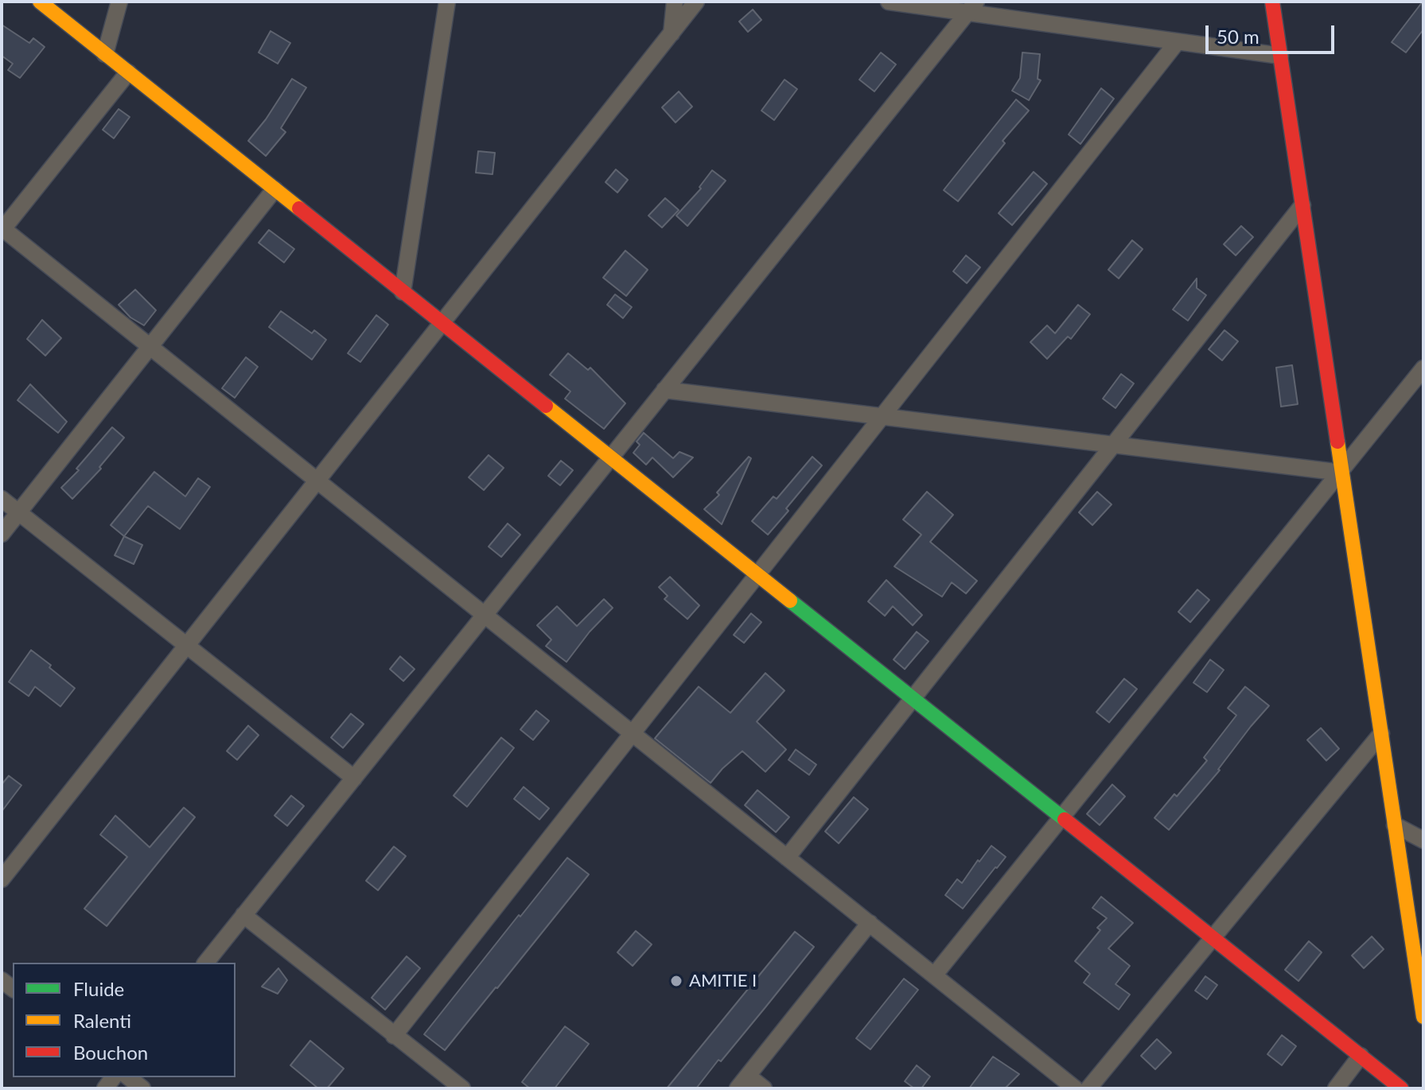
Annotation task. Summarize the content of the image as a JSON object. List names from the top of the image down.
{
  "places": ["AMITIE I"],
  "legend": ["Fluide", "Ralenti", "Bouchon"],
  "scale_bar": "50 m"
}
